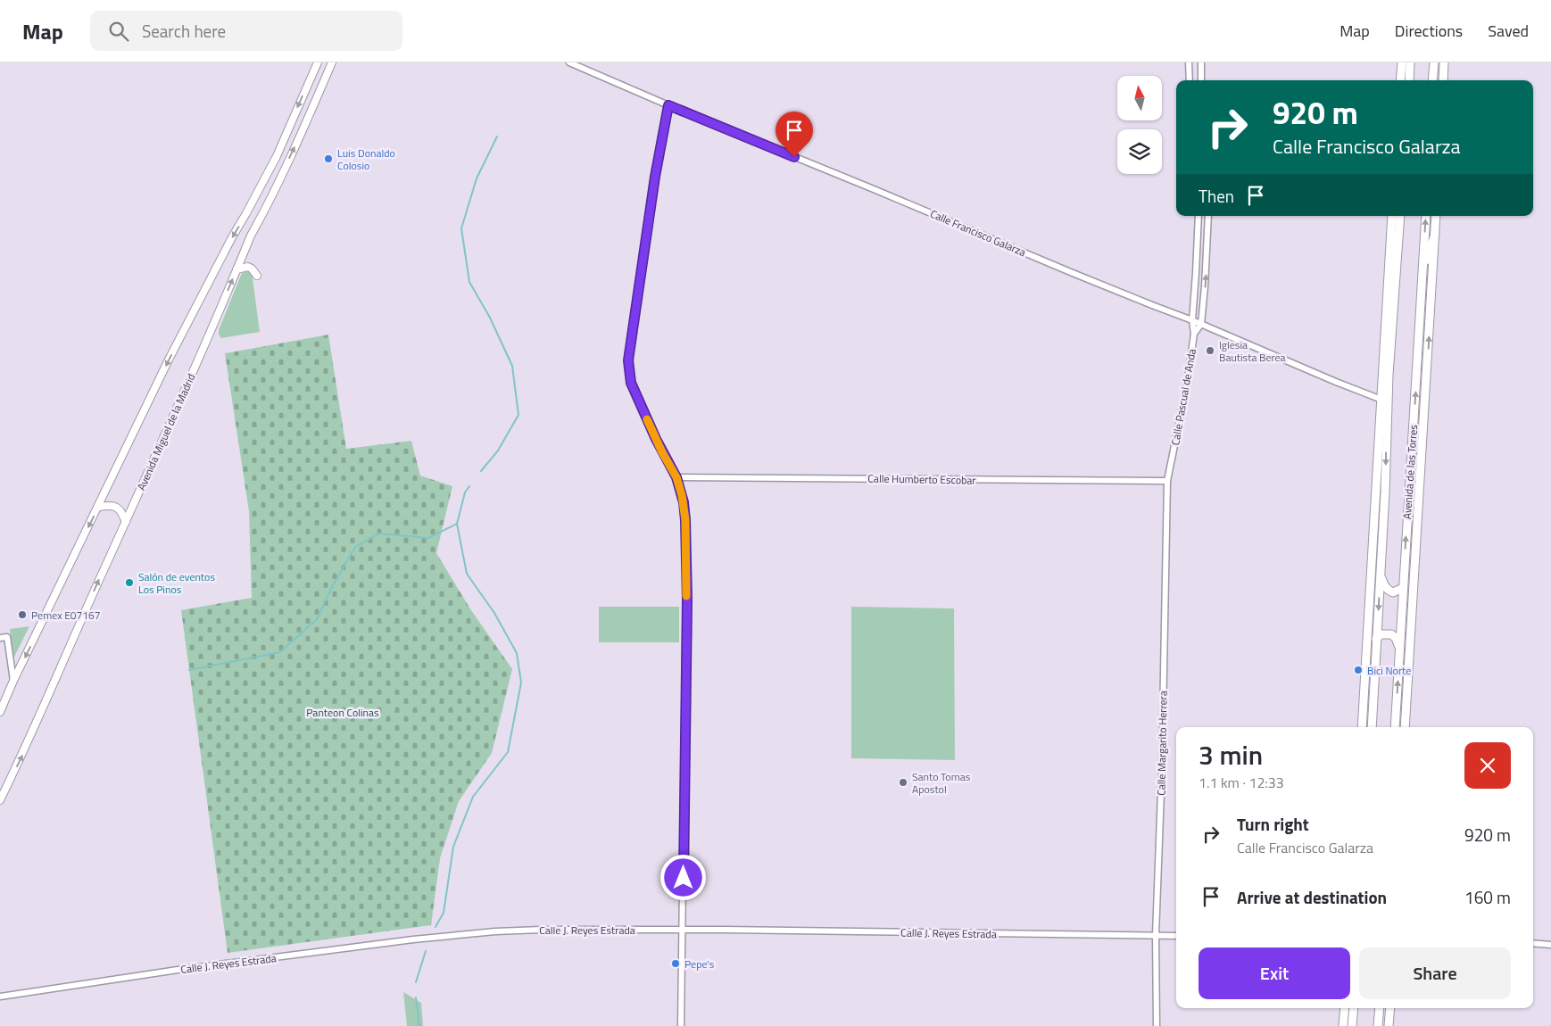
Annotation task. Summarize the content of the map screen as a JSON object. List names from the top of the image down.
{
  "streets": {
    "main road": ["Avenida Miguel de la Madrid", "Avenida de las Torres"],
    "street": [
      "Calle Francisco Galarza",
      "Calle Pascual de Anda",
      "Calle Humberto Escobar",
      "Calle Margarito Herrera",
      "Calle J. Reyes Estrada"
    ]
  },
  "crossings": [
    ["Calle Francisco Galarza", "Calle Pascual de Anda"],
    ["Calle Francisco Galarza", "Avenida de las Torres"],
    ["Calle Pascual de Anda", "Calle Margarito Herrera"],
    ["Calle Humberto Escobar", "Calle Margarito Herrera"],
    ["Calle Margarito Herrera", "Calle J. Reyes Estrada"]
  ],
  "parks": ["Panteon Colinas"],
  "places": [
    "Luis Donaldo Colosio",
    "Iglesia Bautista Berea",
    "Salón de eventos Los Pinos",
    "Pemex E07167",
    "Bici Norte",
    "Santo Tomas Apostol",
    "Pepe's"
  ],
  "north": "top",
  "page": {
    "header": "Map",
    "search": "Search here",
    "nav": ["Map", "Directions", "Saved"],
    "turn": ["920 m", "Calle Francisco Galarza"],
    "then": "Then",
    "heading": ["3 min", "1.1 km · 12:33"],
    "list": [
      {
        "name": "Turn right",
        "note": "Calle Francisco Galarza",
        "value": "920 m"
      },
      {
        "name": "Arrive at destination",
        "value": "160 m"
      }
    ],
    "buttons": ["Exit", "Share"]
  }
}
